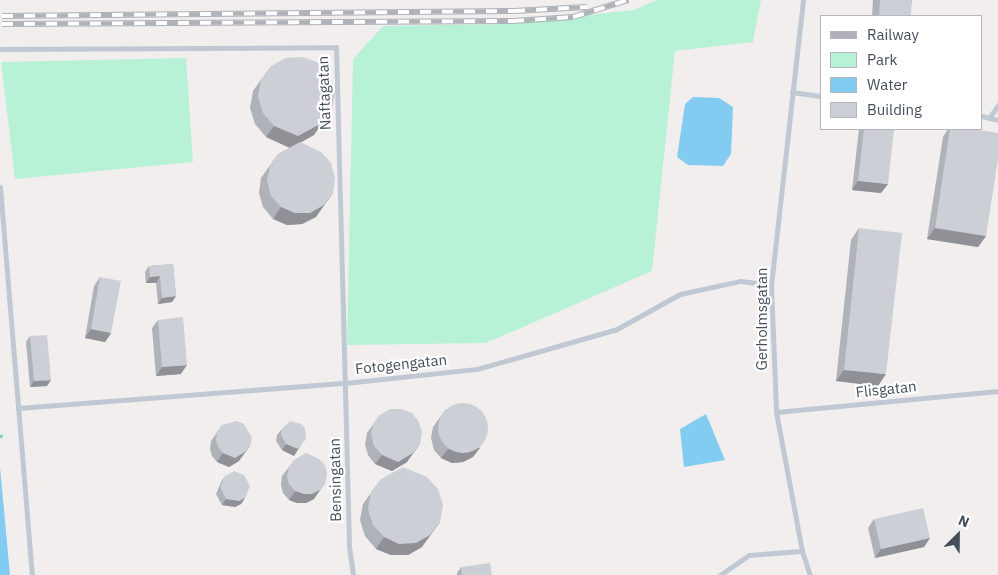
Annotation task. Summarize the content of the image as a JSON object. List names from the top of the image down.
{
  "streets": {
    "lane": [
      "Naftagatan",
      "Gerholmsgatan",
      "Fotogengatan",
      "Flisgatan",
      "Bensingatan"
    ]
  },
  "crossings": [
    ["Naftagatan", "Fotogengatan"],
    ["Naftagatan", "Bensingatan"],
    ["Gerholmsgatan", "Fotogengatan"],
    ["Gerholmsgatan", "Flisgatan"],
    ["Fotogengatan", "Bensingatan"]
  ],
  "legend": [
    "Railway",
    "Park",
    "Water",
    "Building"
  ],
  "north": "top right"
}
